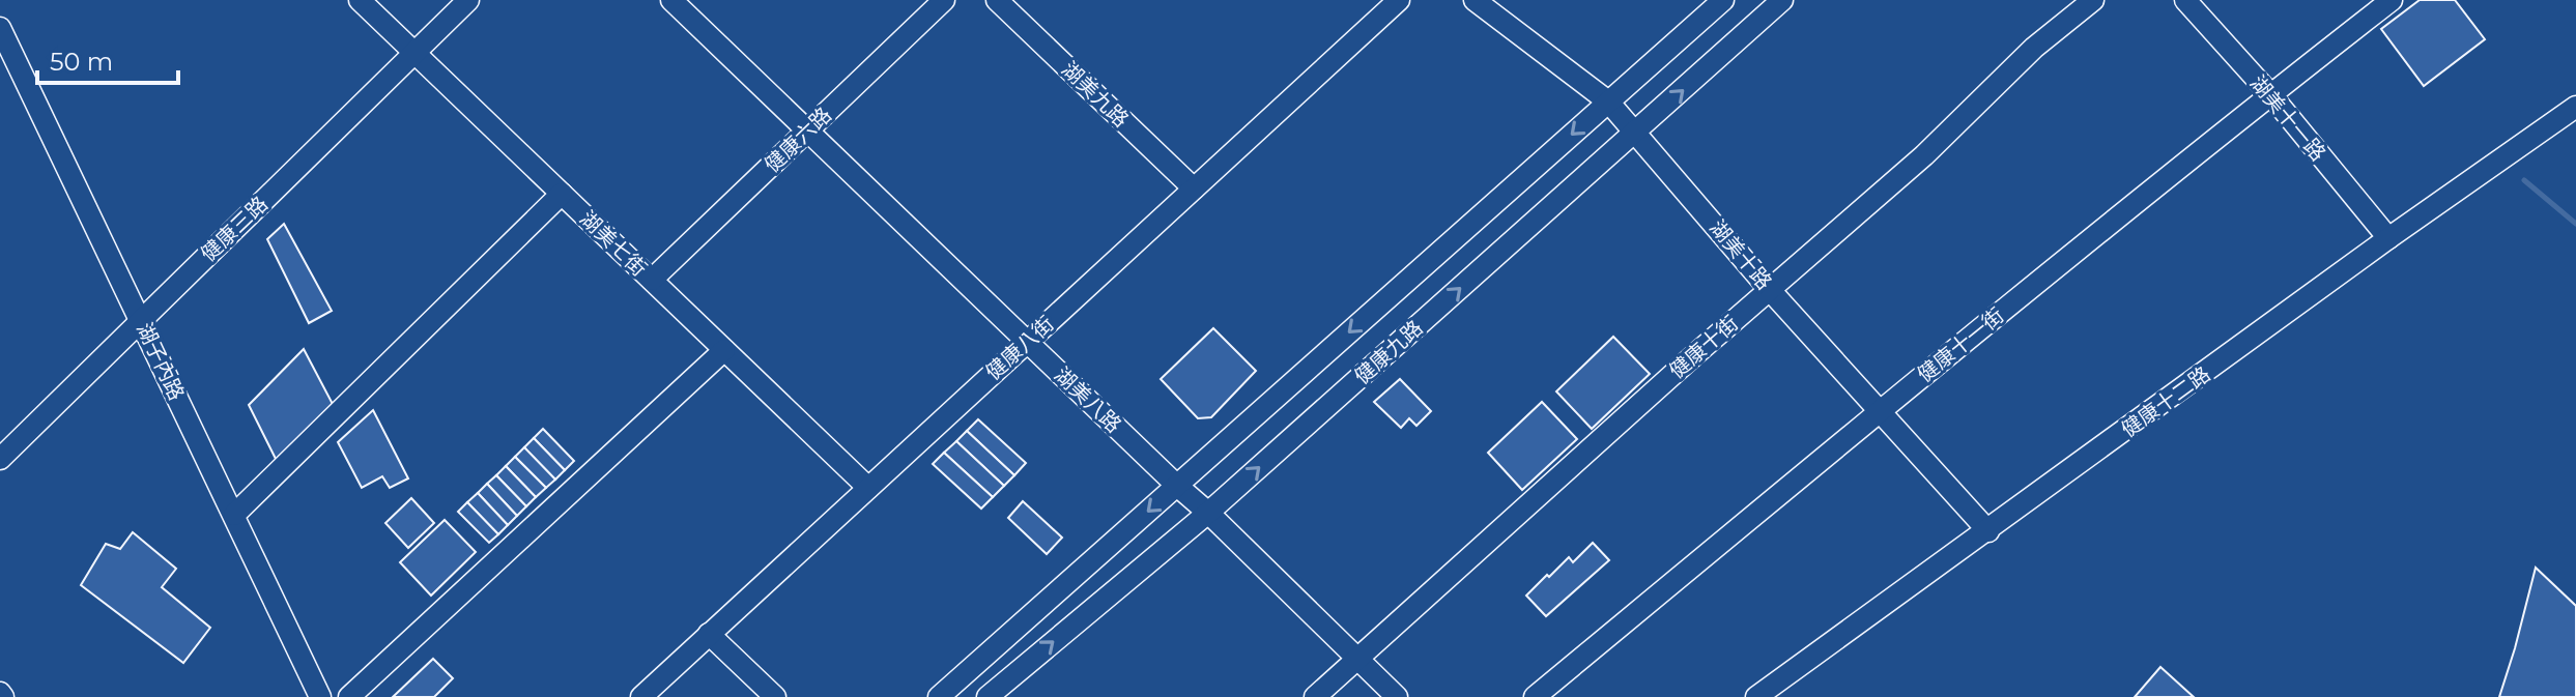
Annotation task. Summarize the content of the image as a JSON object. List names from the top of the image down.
{
  "streets": {
    "street": [
      "湖美九路",
      "湖美十一路",
      "健康六路",
      "健康三路",
      "湖美七街",
      "湖美十路",
      "健康十一街",
      "健康十街",
      "健康八街",
      "健康九路",
      "湖子內路",
      "湖美八路",
      "健康十二路"
    ]
  },
  "crossings": [
    ["湖美九路", "健康八街"],
    ["湖美十一路", "健康十一街"],
    ["湖美十一路", "健康十二路"],
    ["健康六路", "湖美七街"],
    ["健康六路", "湖美八路"],
    ["健康三路", "湖美七街"],
    ["健康三路", "湖子內路"],
    ["湖美七街", "健康八街"],
    ["湖美十路", "健康十一街"],
    ["湖美十路", "健康十街"],
    ["湖美十路", "健康九路"],
    ["湖美十路", "健康十二路"],
    ["健康十街", "湖美八路"],
    ["健康八街", "湖美八路"],
    ["健康九路", "湖美八路"]
  ],
  "scale_bar": "50 m"
}
